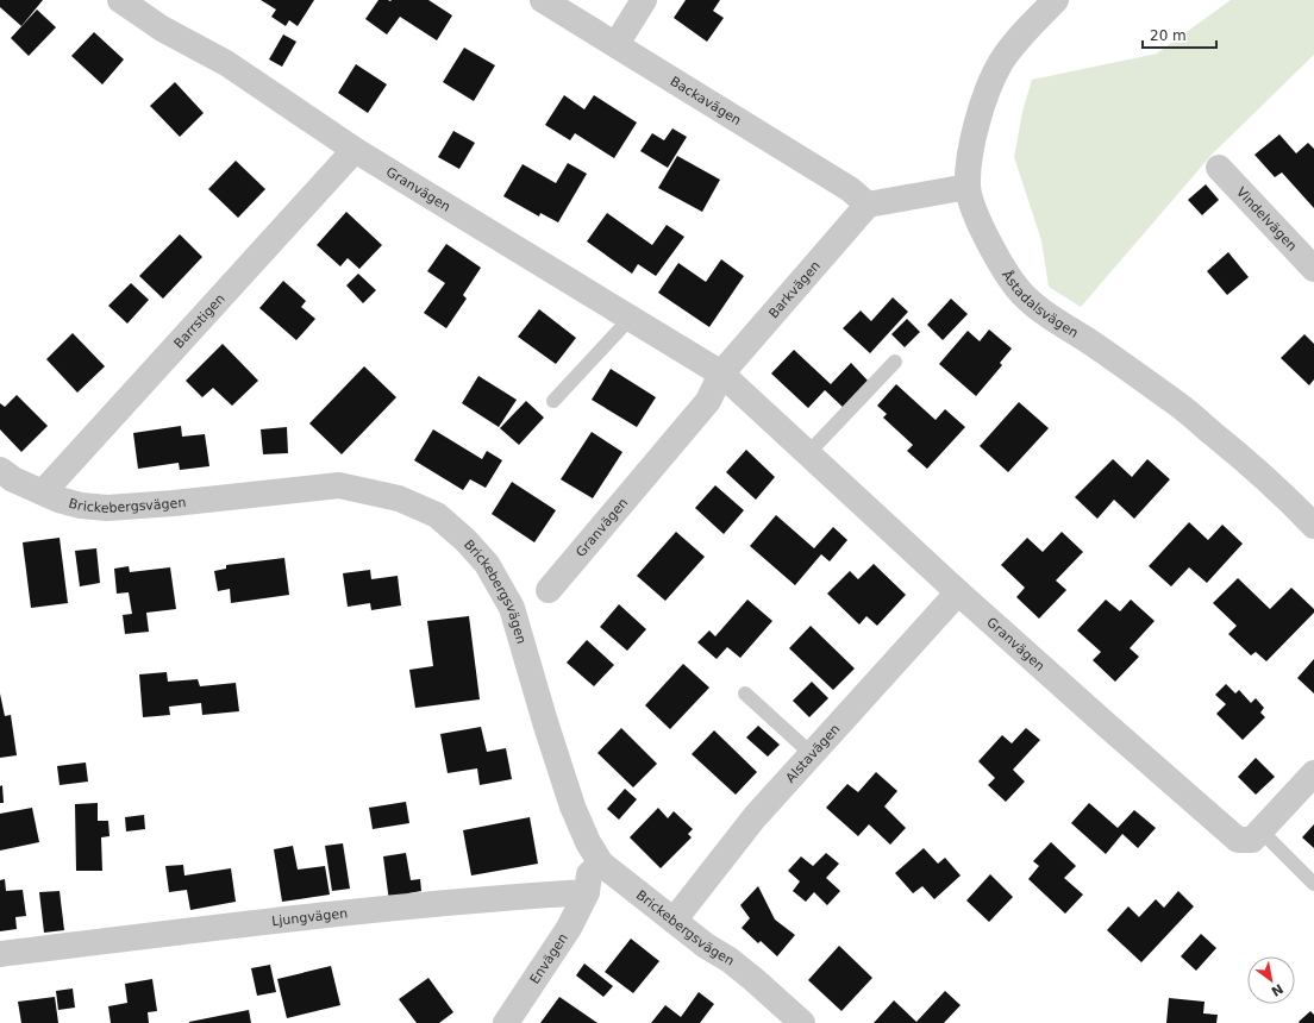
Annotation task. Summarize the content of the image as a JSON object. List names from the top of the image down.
{
  "streets": {
    "street": [
      "Backavägen",
      "Granvägen",
      "Vindelvägen",
      "Barkvägen",
      "Åstadalsvägen",
      "Barrstigen",
      "Brickebergsvägen",
      "Alstavägen",
      "Ljungvägen",
      "Envägen"
    ]
  },
  "crossings": [
    ["Backavägen", "Barkvägen"],
    ["Granvägen", "Barkvägen"],
    ["Granvägen", "Barrstigen"],
    ["Granvägen", "Alstavägen"],
    ["Barrstigen", "Brickebergsvägen"],
    ["Brickebergsvägen", "Alstavägen"],
    ["Ljungvägen", "Envägen"]
  ],
  "scale_bar": "20 m",
  "north": "bottom right"
}
